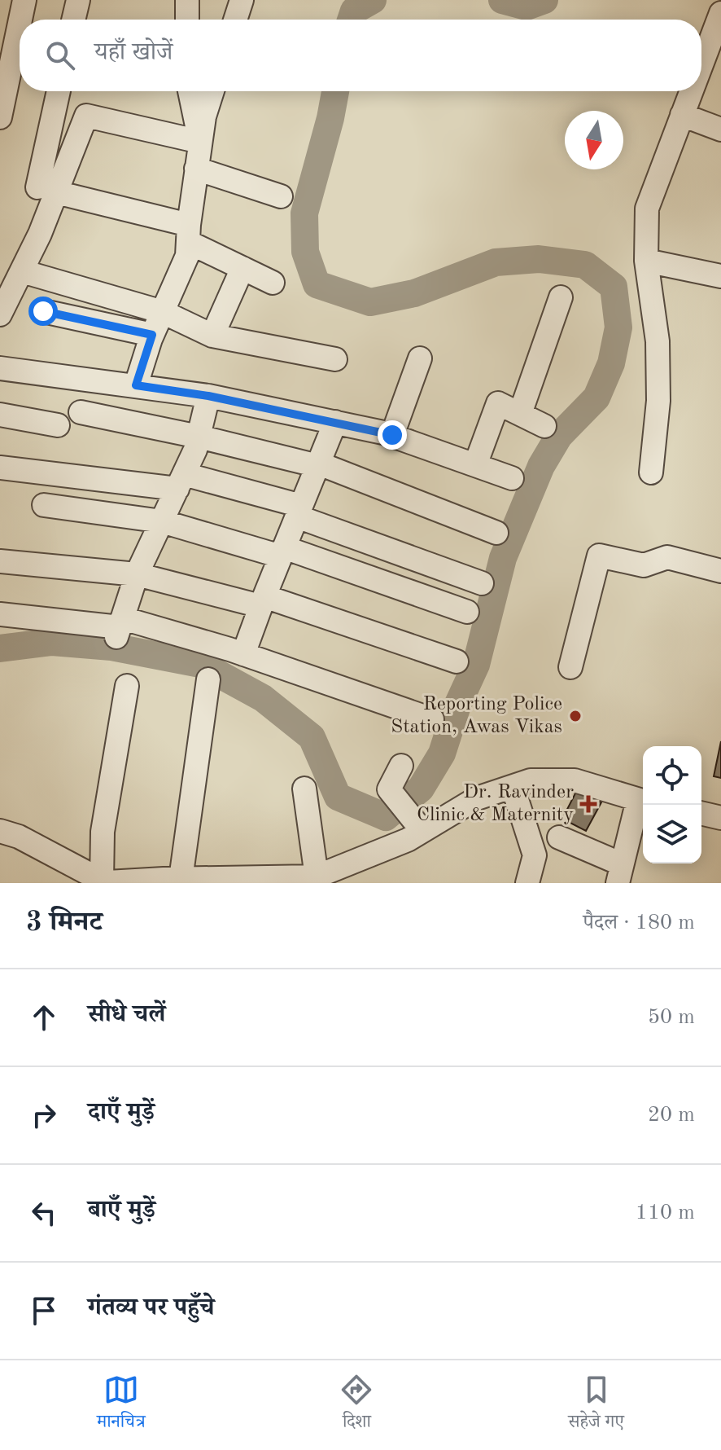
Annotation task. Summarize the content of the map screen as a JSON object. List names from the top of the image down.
{
  "places": {
    "other": ["Reporting Police Station, Awas Vikas"],
    "health": ["Dr. Ravinder Clinic & Maternity"]
  },
  "north": "bottom",
  "page": {
    "search": "यहाँ खोजें",
    "heading": ["3 मिनट", "पैदल · 180 m"],
    "list": [
      ["सीधे चलें", "50 m"],
      ["दाएँ मुड़ें", "20 m"],
      ["बाएँ मुड़ें", "110 m"],
      "गंतव्य पर पहुँचे"
    ],
    "nav": ["मानचित्र", "दिशा", "सहेजे गए"]
  }
}
